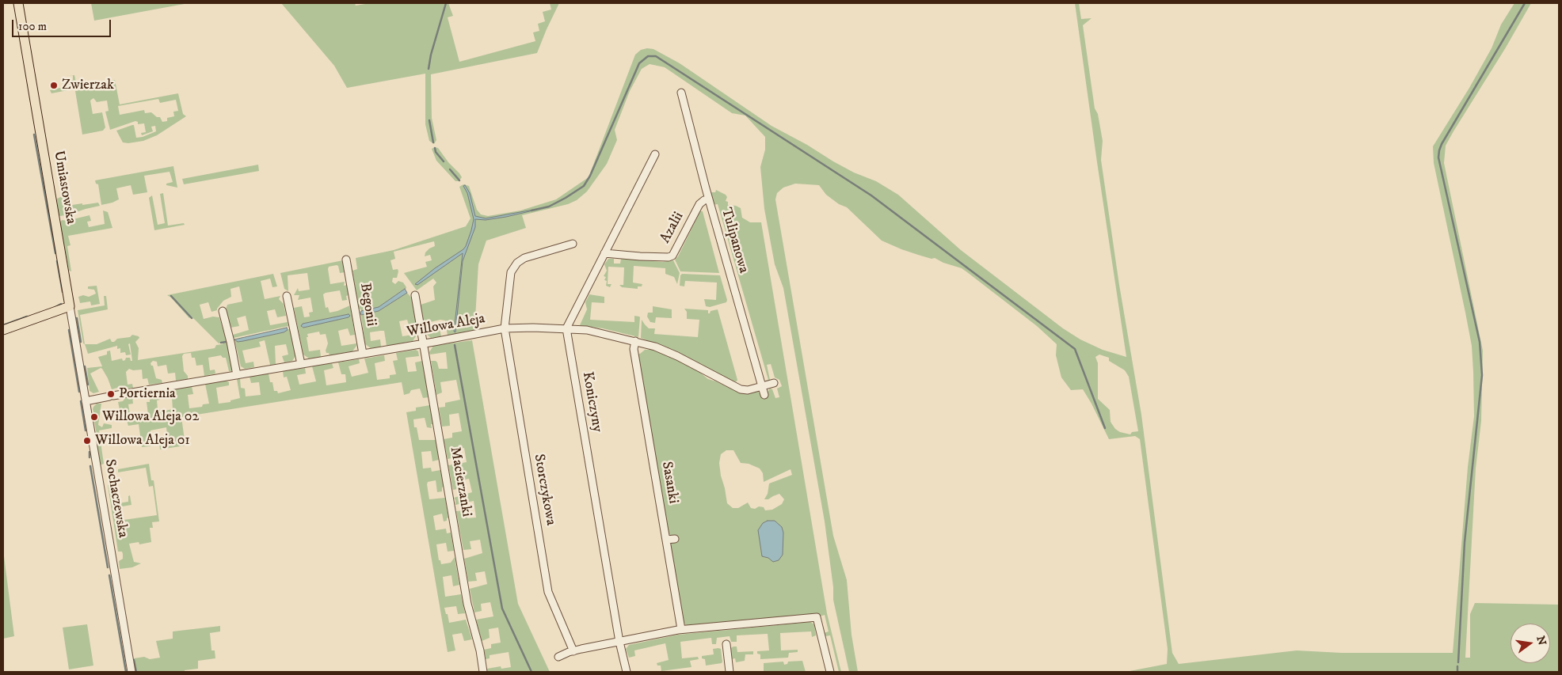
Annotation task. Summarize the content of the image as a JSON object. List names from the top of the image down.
{
  "streets": {
    "main road": ["Umiastowska"],
    "street": [
      "Azalii",
      "Tulipanowa",
      "Begonii",
      "Willowa Aleja",
      "Koniczyny",
      "Macierzanki",
      "Sasanki",
      "Storczykowa",
      "Sochaczewska"
    ]
  },
  "crossings": [
    ["Umiastowska", "Sochaczewska"],
    ["Azalii", "Tulipanowa"],
    ["Tulipanowa", "Willowa Aleja"],
    ["Begonii", "Willowa Aleja"],
    ["Willowa Aleja", "Koniczyny"],
    ["Willowa Aleja", "Macierzanki"],
    ["Willowa Aleja", "Sasanki"],
    ["Willowa Aleja", "Storczykowa"],
    ["Willowa Aleja", "Sochaczewska"]
  ],
  "places": [
    "Zwierzak",
    "Portiernia",
    "Willowa Aleja 02",
    "Willowa Aleja 01"
  ],
  "scale_bar": "100 m",
  "north": "right"
}
